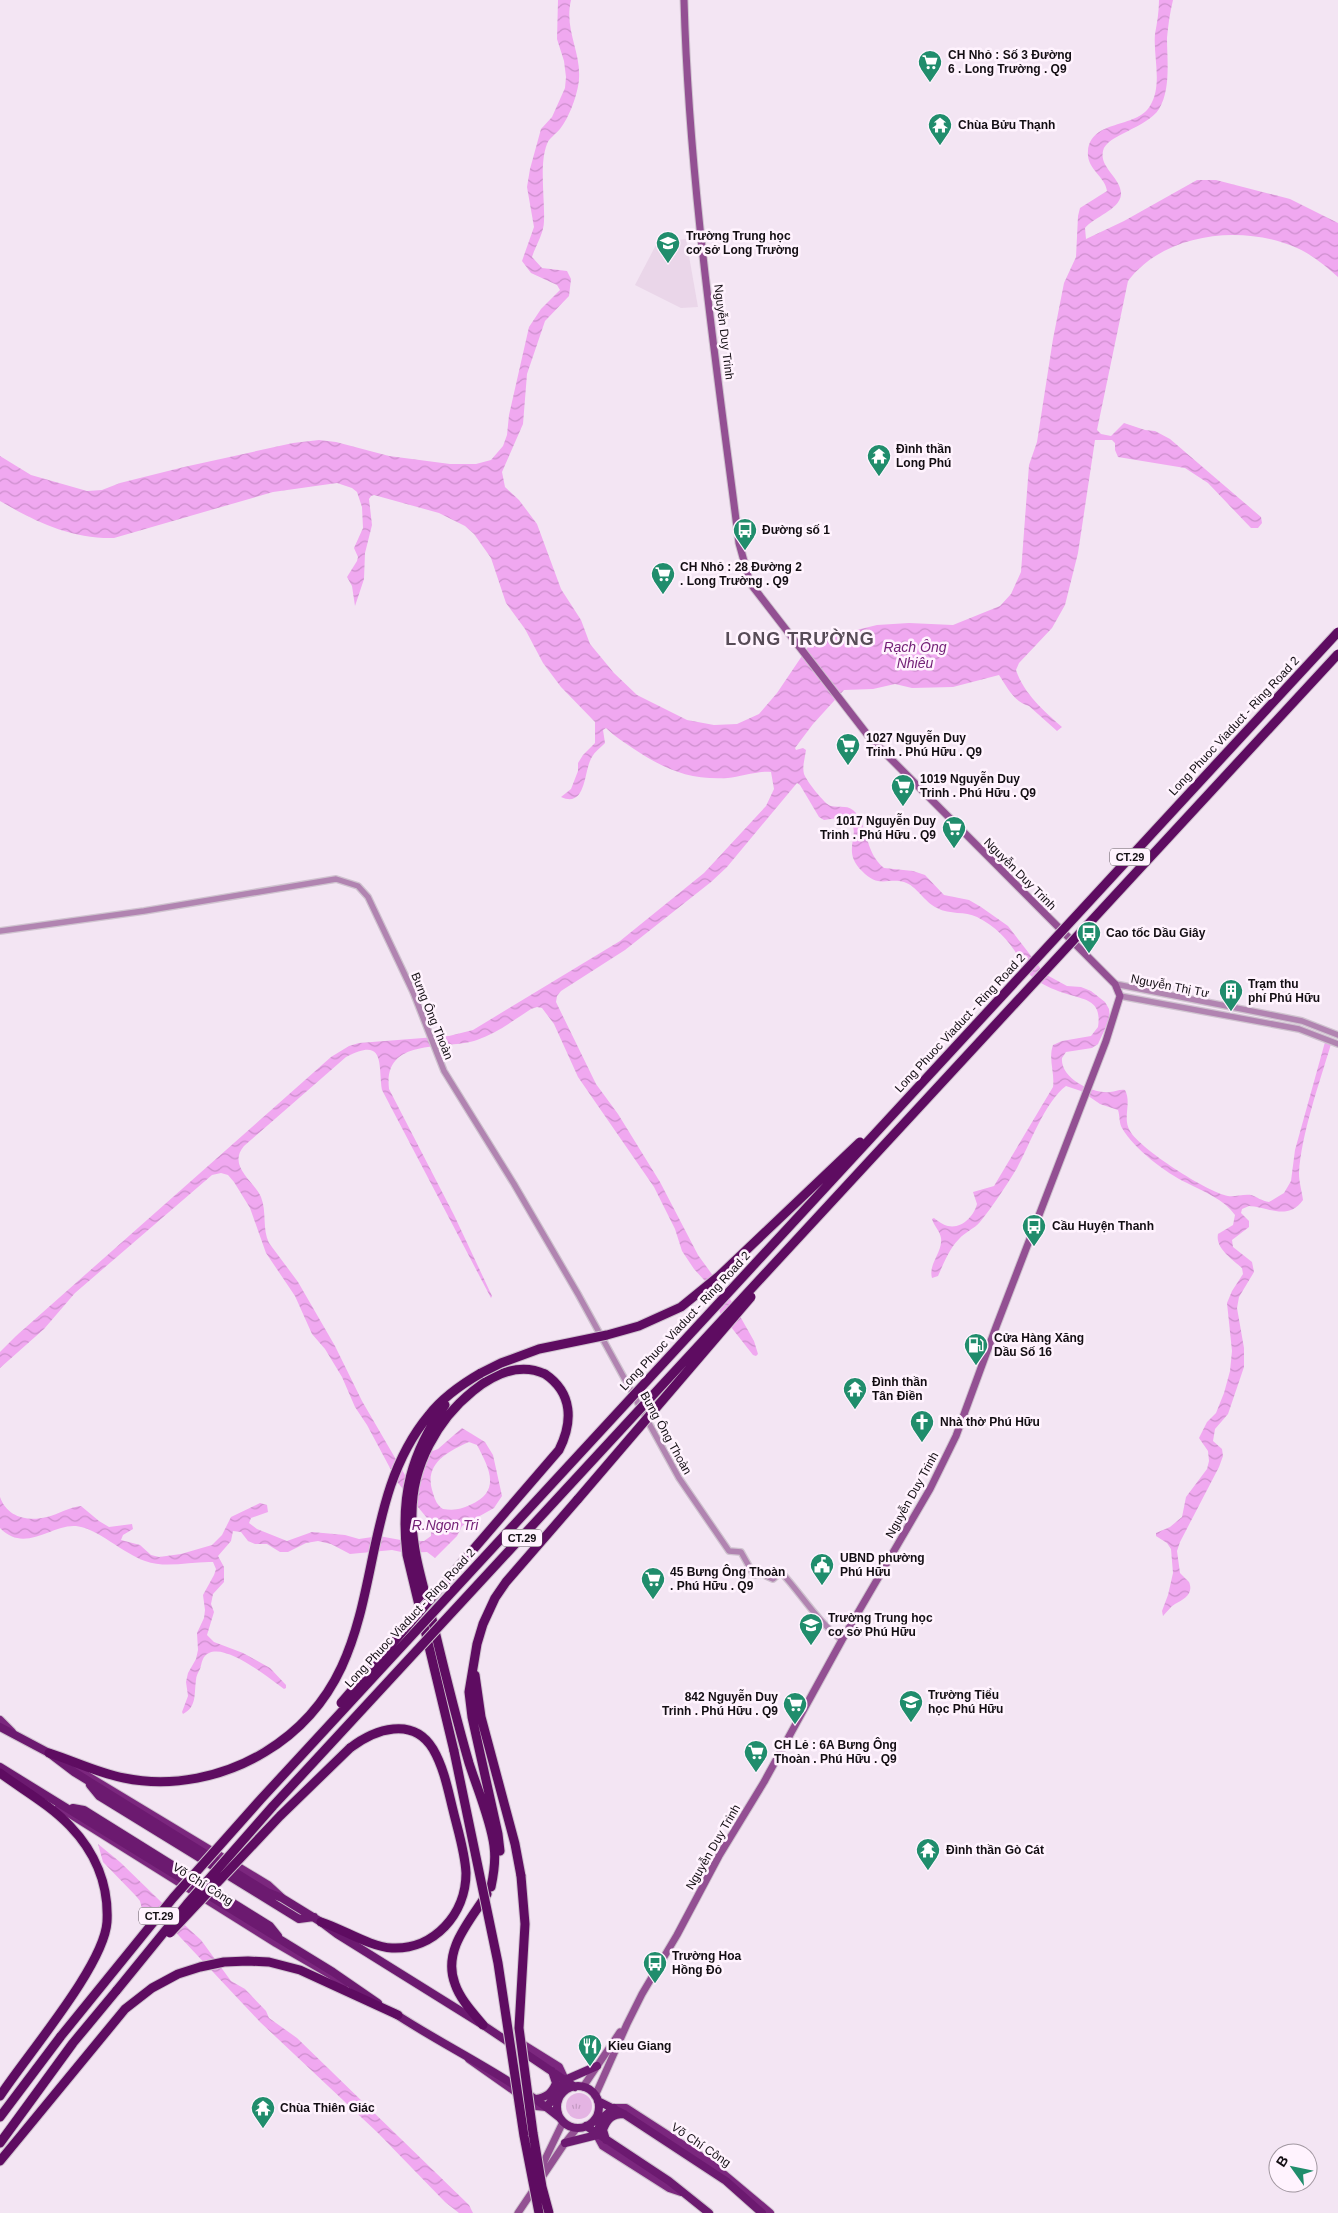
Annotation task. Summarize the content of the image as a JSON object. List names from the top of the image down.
{
  "streets": {
    "highway": ["Long Phuoc Viaduct - Ring Road 2", "CT.29", "Võ Chí Công"],
    "main road": ["Nguyễn Duy Trinh"],
    "street": ["Nguyễn Thị Tư", "Bưng Ông Thoàn"]
  },
  "crossings": [
    ["Nguyễn Duy Trinh", "Nguyễn Thị Tư"],
    ["Nguyễn Duy Trinh", "Bưng Ông Thoàn"],
    ["Nguyễn Duy Trinh", "Võ Chí Công"]
  ],
  "districts": ["LONG TRƯỜNG"],
  "water": ["Rạch Ông Nhiêu", "R.Ngọn Tri"],
  "places": {
    "supermarket": [
      "CH Nhỏ : Số 3 Đường 6 . Long Trường . Q9",
      "CH Nhỏ : 28 Đường 2 . Long Trường . Q9",
      "1027 Nguyễn Duy Trinh . Phú Hữu . Q9",
      "1019 Nguyễn Duy Trinh . Phú Hữu . Q9",
      "1017 Nguyễn Duy Trinh . Phú Hữu . Q9",
      "45 Bưng Ông Thoàn . Phú Hữu . Q9",
      "842 Nguyễn Duy Trinh . Phú Hữu . Q9",
      "CH Lẻ : 6A Bưng Ông Thoàn . Phú Hữu . Q9"
    ],
    "temple": [
      "Chùa Bửu Thạnh",
      "Đình thần Long Phú",
      "Đình thần Tân Điền",
      "Đình thần Gò Cát",
      "Chùa Thiên Giác"
    ],
    "school or university": ["Trường Trung học cơ sở Long Trường", "Trường Trung học cơ sở Phú Hữu", "Trường Tiểu học Phú Hữu"],
    "bus stop": [
      "Đường số 1",
      "Cao tốc Dầu Giây",
      "Cầu Huyện Thanh",
      "Trường Hoa Hồng Đỏ"
    ],
    "building": ["Trạm thu phí Phú Hữu"],
    "fuel station": ["Cửa Hàng Xăng Dầu Số 16"],
    "church": ["Nhà thờ Phú Hữu"],
    "public building": ["UBND phường Phú Hữu"],
    "restaurant": ["Kieu Giang"]
  },
  "north": "top left"
}
